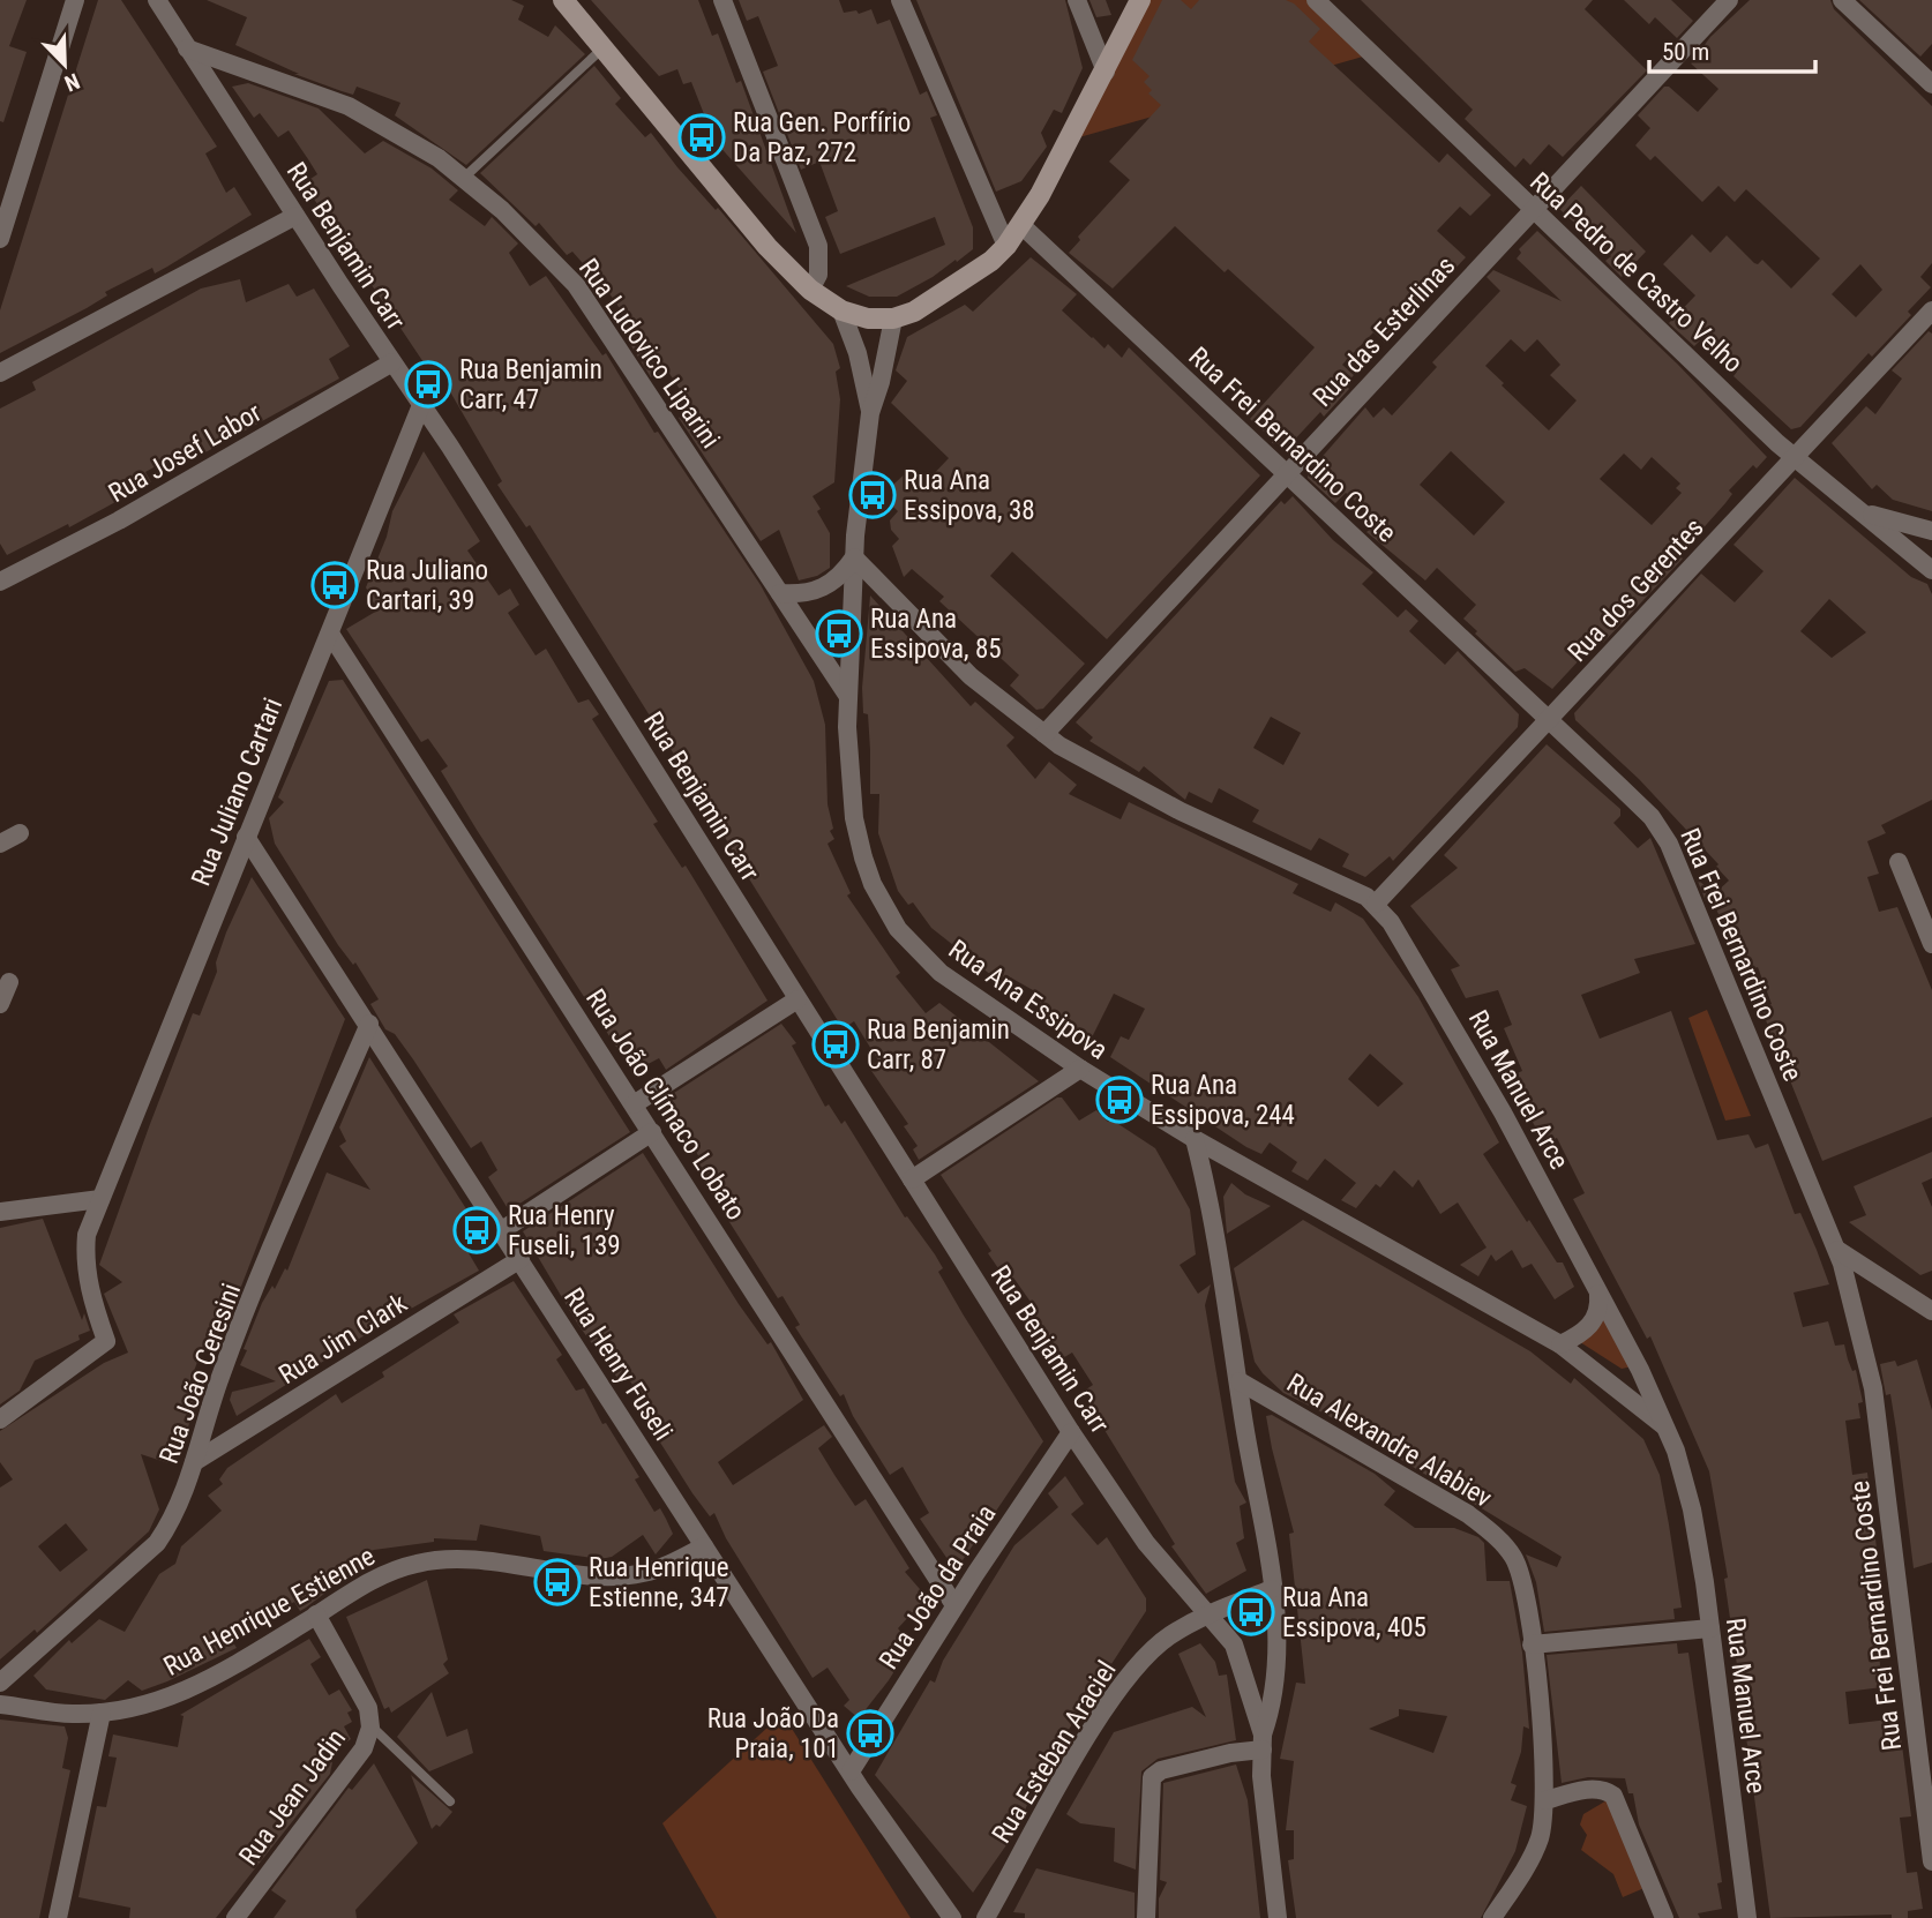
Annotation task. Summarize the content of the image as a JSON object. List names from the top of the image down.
{
  "streets": {
    "street": [
      "Rua Benjamin Carr",
      "Rua Pedro de Castro Velho",
      "Rua das Esterlinas",
      "Rua Ludovico Liparini",
      "Rua Frei Bernardino Coste",
      "Rua Josef Labor",
      "Rua dos Gerentes",
      "Rua Juliano Cartari",
      "Rua Ana Essipova",
      "Rua Manuel Arce",
      "Rua João Clímaco Lobato",
      "Rua Jim Clark",
      "Rua Henry Fuseli",
      "Rua João Ceresini",
      "Rua Alexandre Alabiev",
      "Rua João da Praia",
      "Rua Henrique Estienne",
      "Rua Esteban Araciel",
      "Rua Jean Jadin"
    ]
  },
  "crossings": [
    ["Rua Benjamin Carr", "Rua Ludovico Liparini"],
    ["Rua Benjamin Carr", "Rua Josef Labor"],
    ["Rua Benjamin Carr", "Rua Juliano Cartari"],
    ["Rua Benjamin Carr", "Rua João da Praia"],
    ["Rua Benjamin Carr", "Rua Esteban Araciel"],
    ["Rua Pedro de Castro Velho", "Rua das Esterlinas"],
    ["Rua Pedro de Castro Velho", "Rua dos Gerentes"],
    ["Rua das Esterlinas", "Rua Frei Bernardino Coste"],
    ["Rua das Esterlinas", "Rua Manuel Arce"],
    ["Rua Ludovico Liparini", "Rua Ana Essipova"],
    ["Rua Frei Bernardino Coste", "Rua dos Gerentes"],
    ["Rua dos Gerentes", "Rua Manuel Arce"],
    ["Rua Juliano Cartari", "Rua João Clímaco Lobato"],
    ["Rua Juliano Cartari", "Rua Henry Fuseli"],
    ["Rua Ana Essipova", "Rua Manuel Arce"],
    ["Rua João Clímaco Lobato", "Rua João da Praia"],
    ["Rua Jim Clark", "Rua Henry Fuseli"],
    ["Rua Jim Clark", "Rua João Ceresini"],
    ["Rua Henry Fuseli", "Rua João Ceresini"],
    ["Rua Henry Fuseli", "Rua João da Praia"],
    ["Rua Henry Fuseli", "Rua Henrique Estienne"],
    ["Rua Henrique Estienne", "Rua Jean Jadin"]
  ],
  "places": {
    "bus stop": [
      "Rua Gen. Porfírio Da Paz, 272",
      "Rua Benjamin Carr, 47",
      "Rua Ana Essipova, 38",
      "Rua Juliano Cartari, 39",
      "Rua Ana Essipova, 85",
      "Rua Benjamin Carr, 87",
      "Rua Ana Essipova, 244",
      "Rua Henry Fuseli, 139",
      "Rua Henrique Estienne, 347",
      "Rua Ana Essipova, 405",
      "Rua João Da Praia, 101"
    ]
  },
  "scale_bar": "50 m",
  "north": "bottom right"
}
